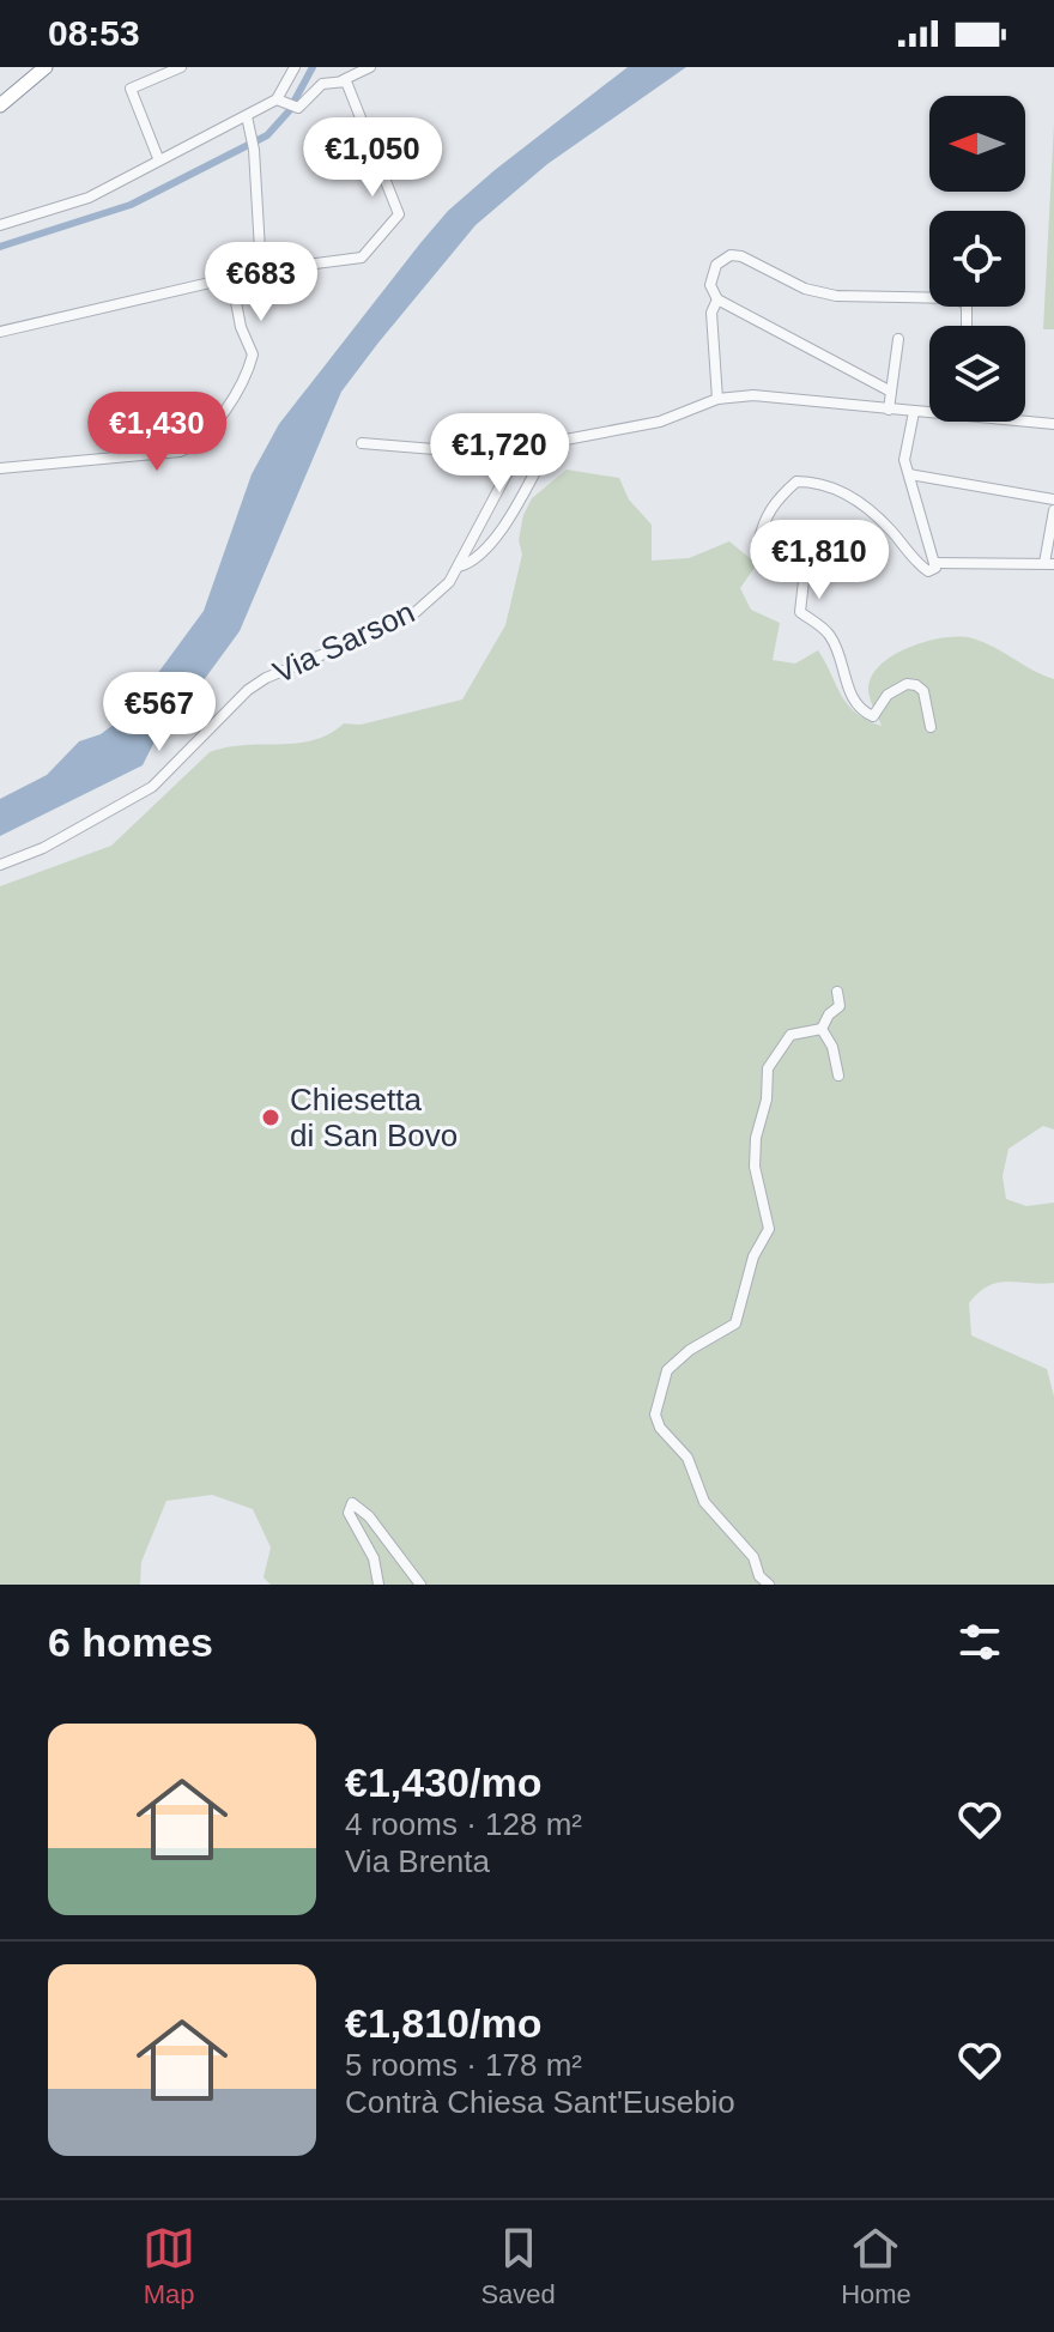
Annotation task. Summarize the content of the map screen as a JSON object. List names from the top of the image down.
{
  "streets": {
    "street": ["Via Sarson"]
  },
  "places": ["Chiesetta di San Bovo"],
  "north": "left",
  "page": {
    "status": "08:53",
    "price": [
      "€1,050",
      "€683",
      "€1,430",
      "€1,720",
      "€1,810",
      "€567"
    ],
    "heading": "6 homes",
    "list": [
      {
        "name": "€1,430/mo",
        "note": "4 rooms · 128 m² · Via Brenta"
      },
      {
        "name": "€1,810/mo",
        "note": "5 rooms · 178 m² · Contrà Chiesa Sant'Eusebio"
      }
    ],
    "tabs": ["Map", "Saved", "Home"]
  }
}
